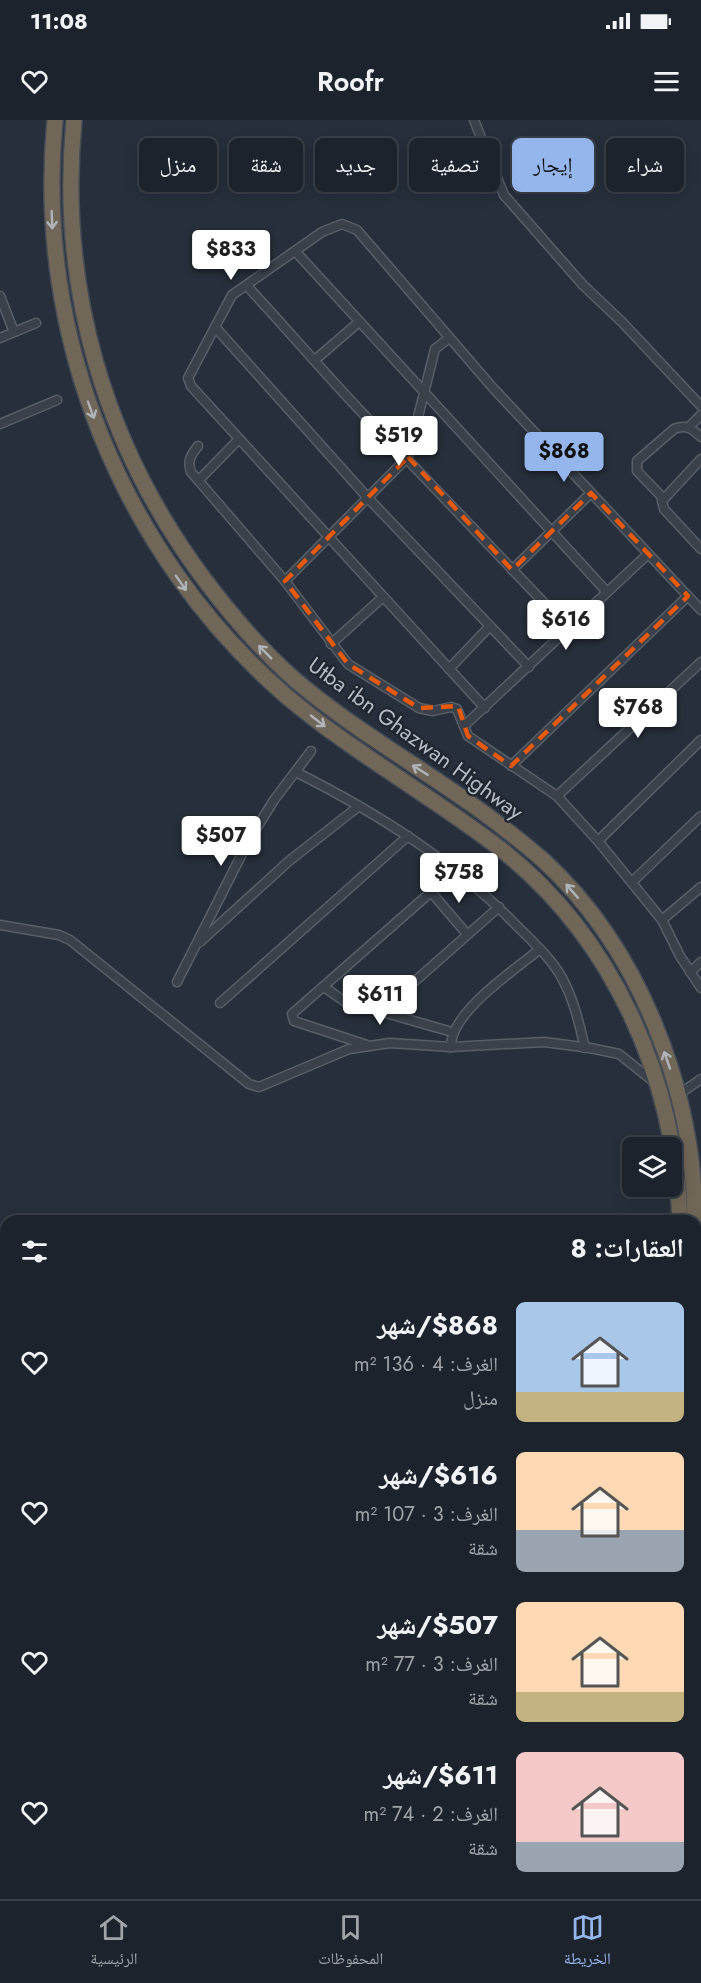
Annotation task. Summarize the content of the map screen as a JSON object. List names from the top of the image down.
{
  "streets": {
    "highway": ["Utba ibn Ghazwan Highway"]
  },
  "page": {
    "status": "11:08",
    "header": "Roofr",
    "chip": [
      "شراء",
      "إيجار",
      "تصفية",
      "جديد",
      "شقة",
      "منزل"
    ],
    "price": [
      "$833",
      "$519",
      "$868",
      "$616",
      "$768",
      "$507",
      "$758",
      "$611"
    ],
    "heading": "العقارات: 8",
    "list": [
      {
        "name": "$868/شهر",
        "note": "الغرف: 4 · 136 m² · منزل"
      },
      {
        "name": "$616/شهر",
        "note": "الغرف: 3 · 107 m² · شقة"
      },
      {
        "name": "$507/شهر",
        "note": "الغرف: 3 · 77 m² · شقة"
      },
      {
        "name": "$611/شهر",
        "note": "الغرف: 2 · 74 m² · شقة"
      }
    ],
    "tabs": ["الخريطة", "المحفوظات", "الرئيسية"]
  }
}
